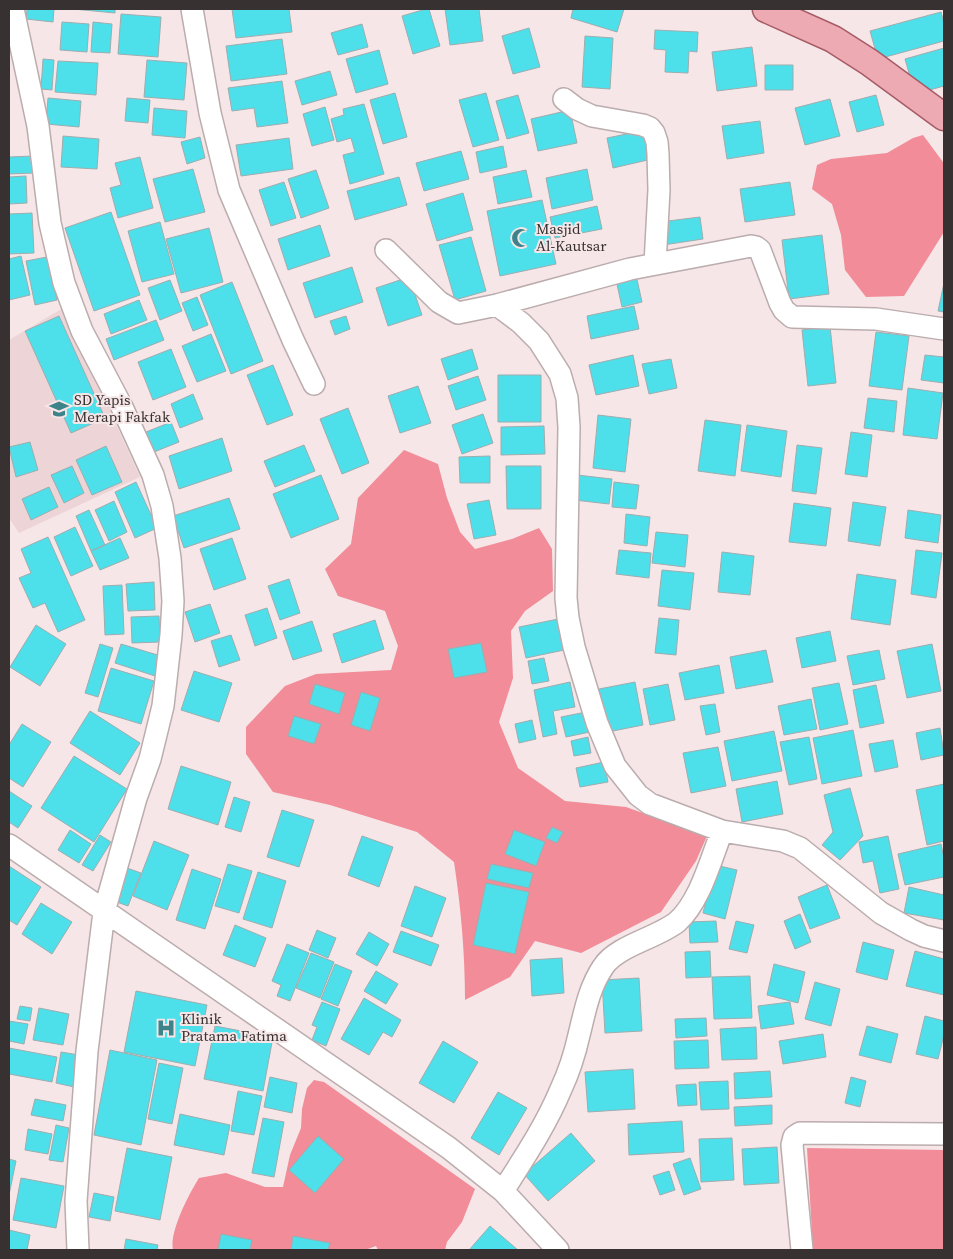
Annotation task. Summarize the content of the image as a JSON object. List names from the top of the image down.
{
  "places": {
    "mosque": ["Masjid Al-Kautsar"],
    "school or university": ["SD Yapis Merapi Fakfak"],
    "hospital": ["Klinik Pratama Fatima"]
  }
}
